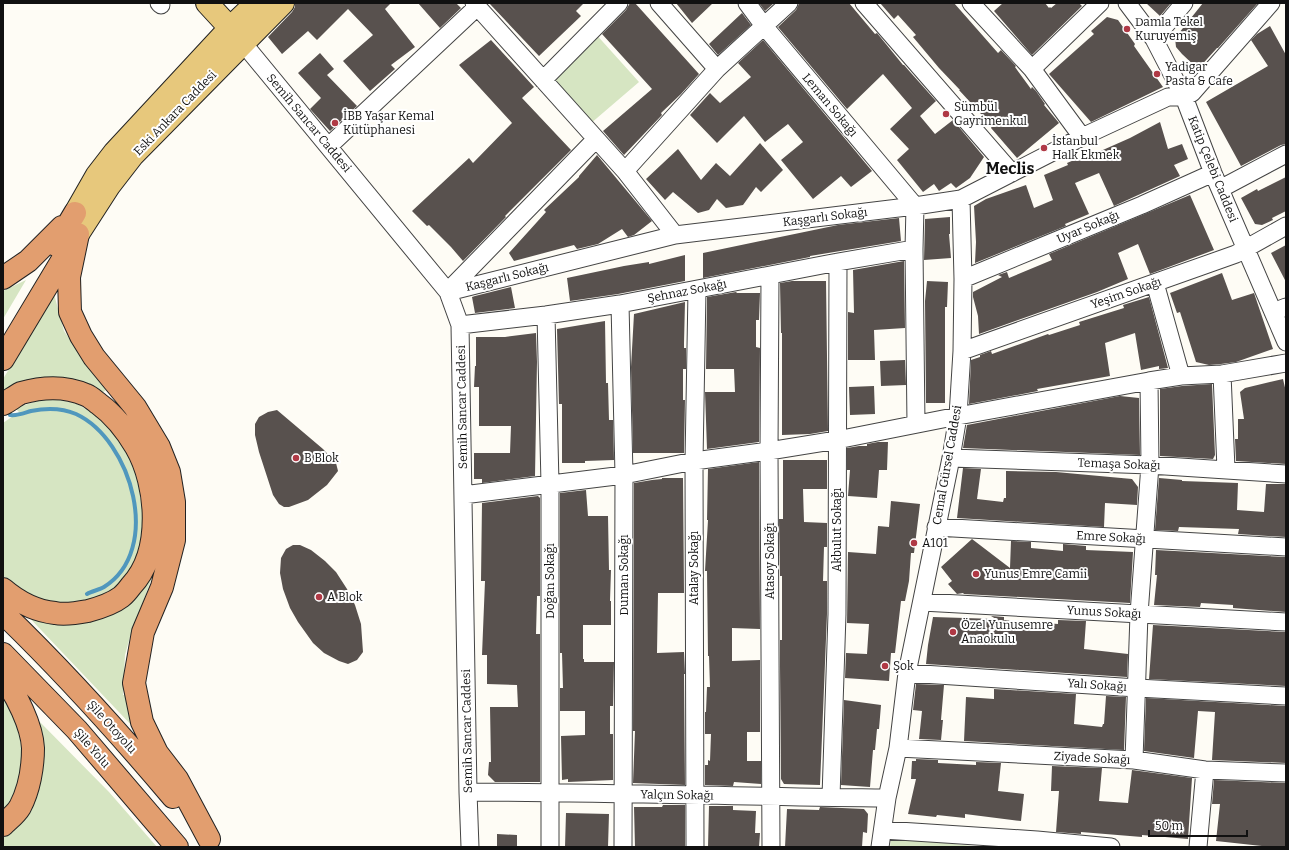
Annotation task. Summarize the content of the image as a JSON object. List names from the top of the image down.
{
  "streets": {
    "highway": ["Şile Otoyolu", "Şile Yolu"],
    "main road": ["Eski Ankara Caddesi"],
    "street": [
      "Leman Sokağı",
      "Semih Sancar Caddesi",
      "Katip Çelebi Caddesi",
      "Kaşgarlı Sokağı",
      "Uyar Sokağı",
      "Şehnaz Sokağı",
      "Yeşim Sokağı",
      "Temaşa Sokağı",
      "Cemal Gürsel Caddesi",
      "Akbulut Sokağı",
      "Emre Sokağı",
      "Atasoy Sokağı",
      "Atalay Sokağı",
      "Duman Sokağı",
      "Doğan Sokağı",
      "Yunus Sokağı",
      "Yalı Sokağı",
      "Ziyade Sokağı",
      "Yalçın Sokağı"
    ]
  },
  "crossings": [
    ["Leman Sokağı", "Kaşgarlı Sokağı"],
    ["Eski Ankara Caddesi", "Semih Sancar Caddesi"],
    ["Semih Sancar Caddesi", "Kaşgarlı Sokağı"],
    ["Semih Sancar Caddesi", "Şehnaz Sokağı"],
    ["Semih Sancar Caddesi", "Yalçın Sokağı"],
    ["Katip Çelebi Caddesi", "Kaşgarlı Sokağı"],
    ["Katip Çelebi Caddesi", "Uyar Sokağı"],
    ["Katip Çelebi Caddesi", "Yeşim Sokağı"],
    ["Kaşgarlı Sokağı", "Cemal Gürsel Caddesi"],
    ["Uyar Sokağı", "Cemal Gürsel Caddesi"],
    ["Şehnaz Sokağı", "Akbulut Sokağı"],
    ["Şehnaz Sokağı", "Atasoy Sokağı"],
    ["Şehnaz Sokağı", "Atalay Sokağı"],
    ["Şehnaz Sokağı", "Duman Sokağı"],
    ["Şehnaz Sokağı", "Doğan Sokağı"],
    ["Yeşim Sokağı", "Cemal Gürsel Caddesi"],
    ["Temaşa Sokağı", "Cemal Gürsel Caddesi"],
    ["Cemal Gürsel Caddesi", "Emre Sokağı"],
    ["Cemal Gürsel Caddesi", "Yunus Sokağı"],
    ["Cemal Gürsel Caddesi", "Yalı Sokağı"],
    ["Cemal Gürsel Caddesi", "Ziyade Sokağı"],
    ["Cemal Gürsel Caddesi", "Yalçın Sokağı"],
    ["Akbulut Sokağı", "Yalçın Sokağı"],
    ["Atasoy Sokağı", "Yalçın Sokağı"],
    ["Atalay Sokağı", "Yalçın Sokağı"],
    ["Duman Sokağı", "Yalçın Sokağı"],
    ["Doğan Sokağı", "Yalçın Sokağı"]
  ],
  "districts": ["Meclis"],
  "places": [
    "Damla Tekel Kuruyemiş",
    "Yadigar Pasta & Cafe",
    "Sümbül Gayrimenkul",
    "İBB Yaşar Kemal Kütüphanesi",
    "İstanbul Halk Ekmek",
    "B Blok",
    "A101",
    "Yunus Emre Camii",
    "A Blok",
    "Özel Yunusemre Anaokulu",
    "Şok"
  ],
  "scale_bar": "50 m"
}
